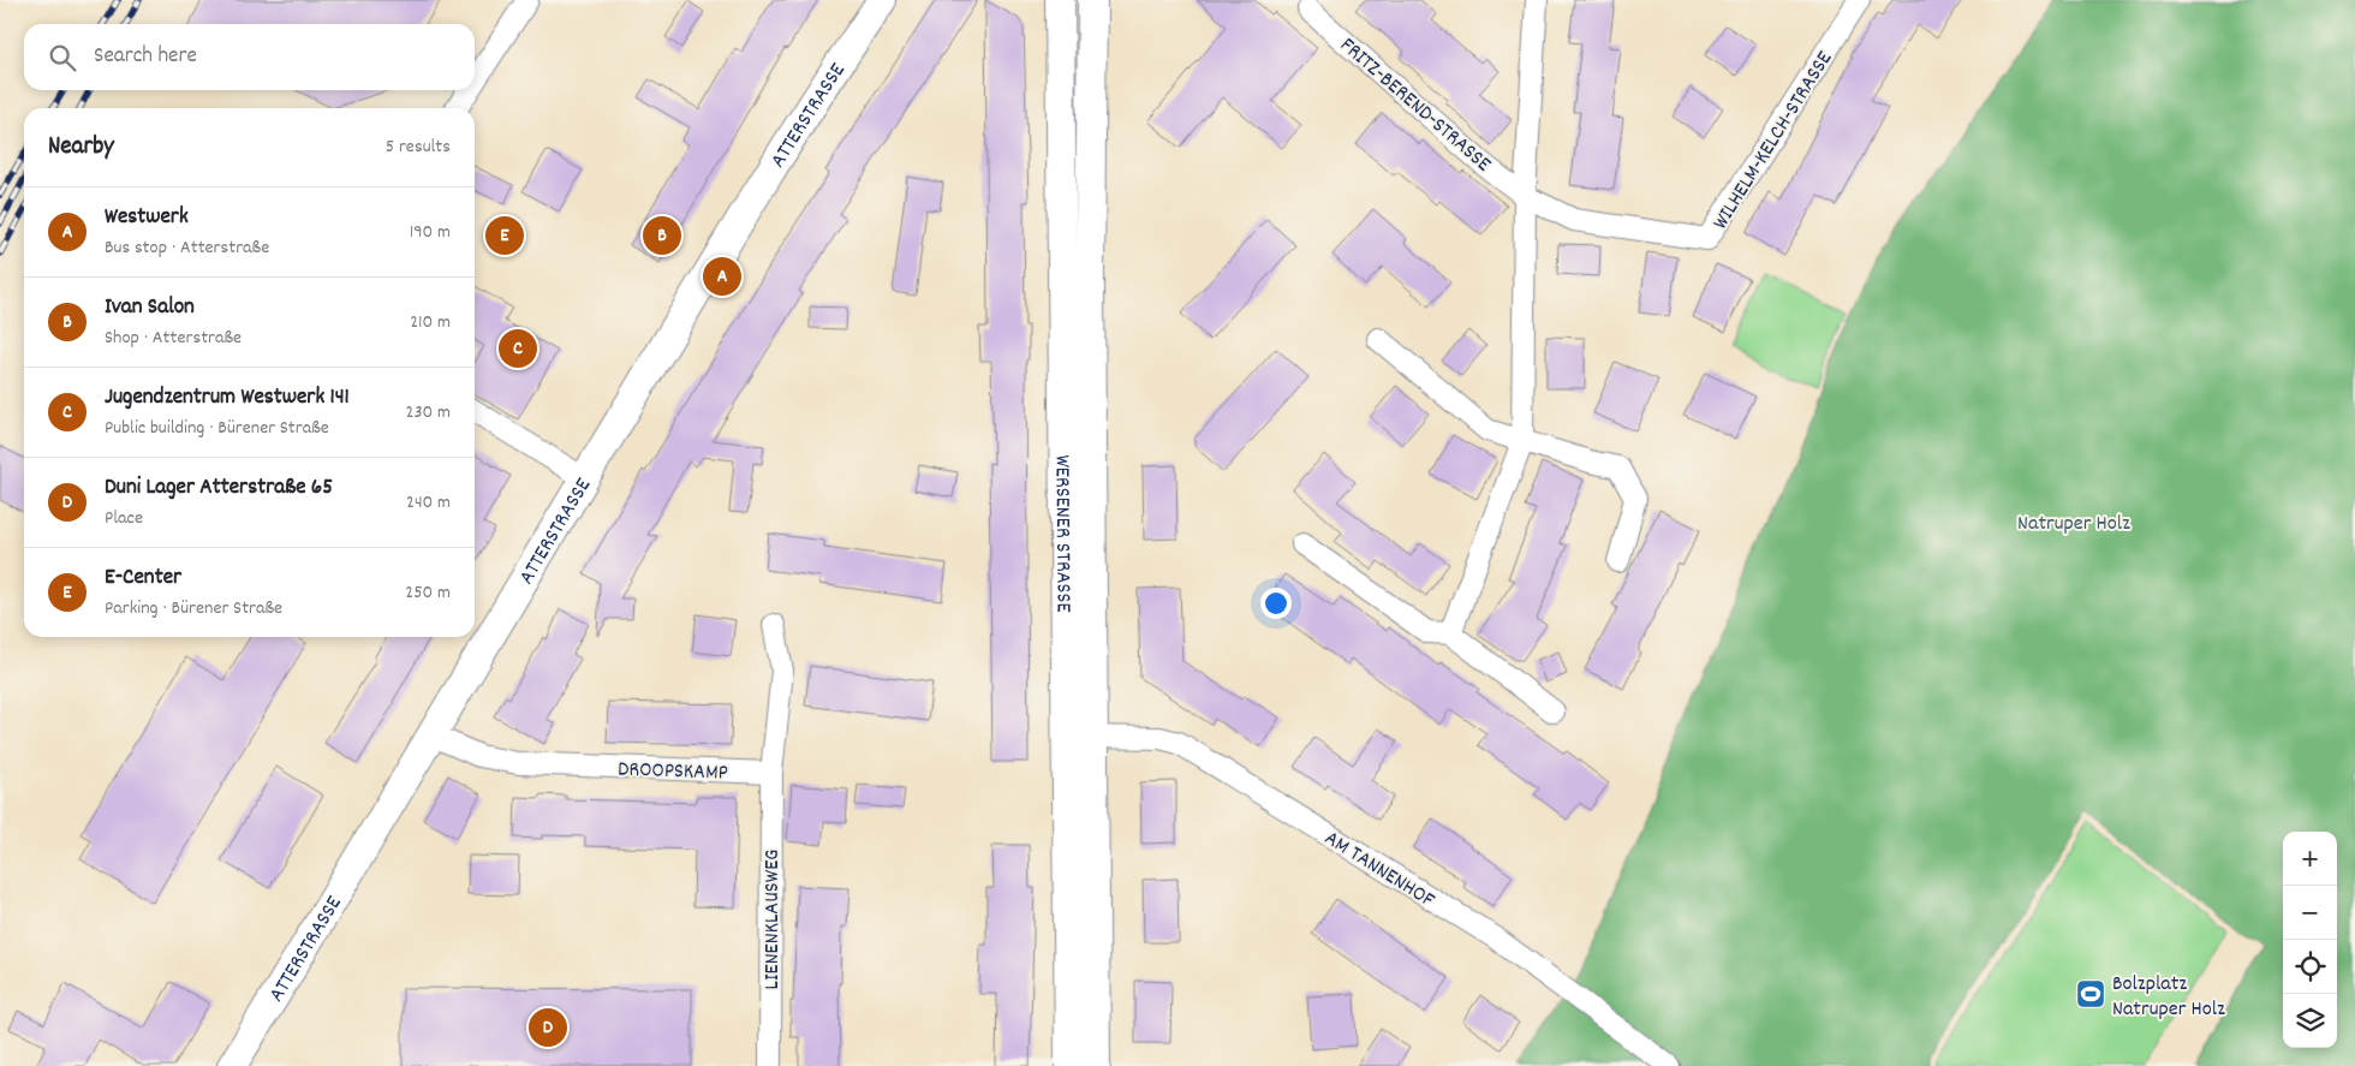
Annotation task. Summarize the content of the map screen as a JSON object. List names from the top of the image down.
{
  "streets": {
    "main road": ["ATTERSTRASSE", "WERSENER STRASSE"],
    "street": [
      "FRITZ-BEREND-STRASSE",
      "WILHELM-KELCH-STRASSE",
      "DROOPSKAMP",
      "AM TANNENHOF",
      "LIENENKLAUSWEG"
    ]
  },
  "crossings": [
    ["FRITZ-BEREND-STRASSE", "WILHELM-KELCH-STRASSE"],
    ["ATTERSTRASSE", "DROOPSKAMP"],
    ["WERSENER STRASSE", "AM TANNENHOF"],
    ["DROOPSKAMP", "LIENENKLAUSWEG"]
  ],
  "parks": ["Natruper Holz"],
  "places": {
    "sports": ["Bolzplatz Natruper Holz"]
  },
  "page": {
    "search": "Search here",
    "heading": ["Nearby", "5 results"],
    "list": [
      {
        "mark": "A",
        "name": "Westwerk",
        "note": "Bus stop · Atterstraße",
        "value": "190 m"
      },
      {
        "mark": "B",
        "name": "Ivan Salon",
        "note": "Shop · Atterstraße",
        "value": "210 m"
      },
      {
        "mark": "C",
        "name": "Jugendzentrum Westwerk 141",
        "note": "Public building · Bürener Straße",
        "value": "230 m"
      },
      {
        "mark": "D",
        "name": "Duni Lager Atterstraße 65",
        "note": "Place",
        "value": "240 m"
      },
      {
        "mark": "E",
        "name": "E-Center",
        "note": "Parking · Bürener Straße",
        "value": "250 m"
      }
    ],
    "pins": [
      "B",
      "E",
      "A",
      "C",
      "D"
    ],
    "map_buttons": ["+", "−"]
  }
}
